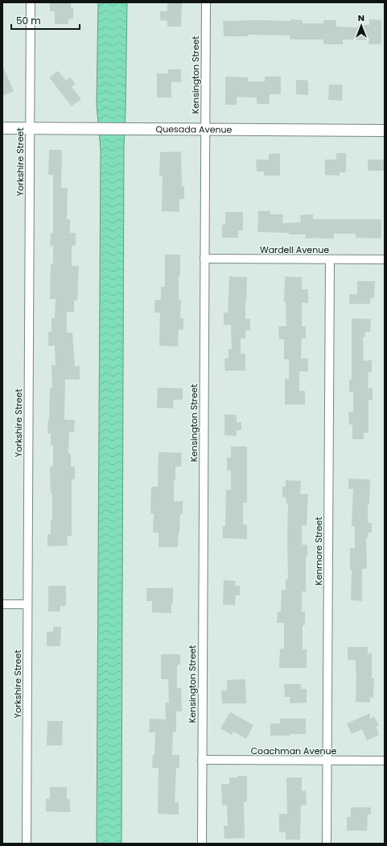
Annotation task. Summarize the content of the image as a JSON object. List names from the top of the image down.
{
  "streets": {
    "street": [
      "Kensington Street",
      "Quesada Avenue",
      "Yorkshire Street",
      "Wardell Avenue",
      "Kenmore Street",
      "Coachman Avenue"
    ]
  },
  "crossings": [
    ["Kensington Street", "Quesada Avenue"],
    ["Kensington Street", "Wardell Avenue"],
    ["Kensington Street", "Coachman Avenue"],
    ["Quesada Avenue", "Yorkshire Street"],
    ["Wardell Avenue", "Kenmore Street"],
    ["Kenmore Street", "Coachman Avenue"]
  ],
  "scale_bar": "50 m",
  "north": "top"
}
